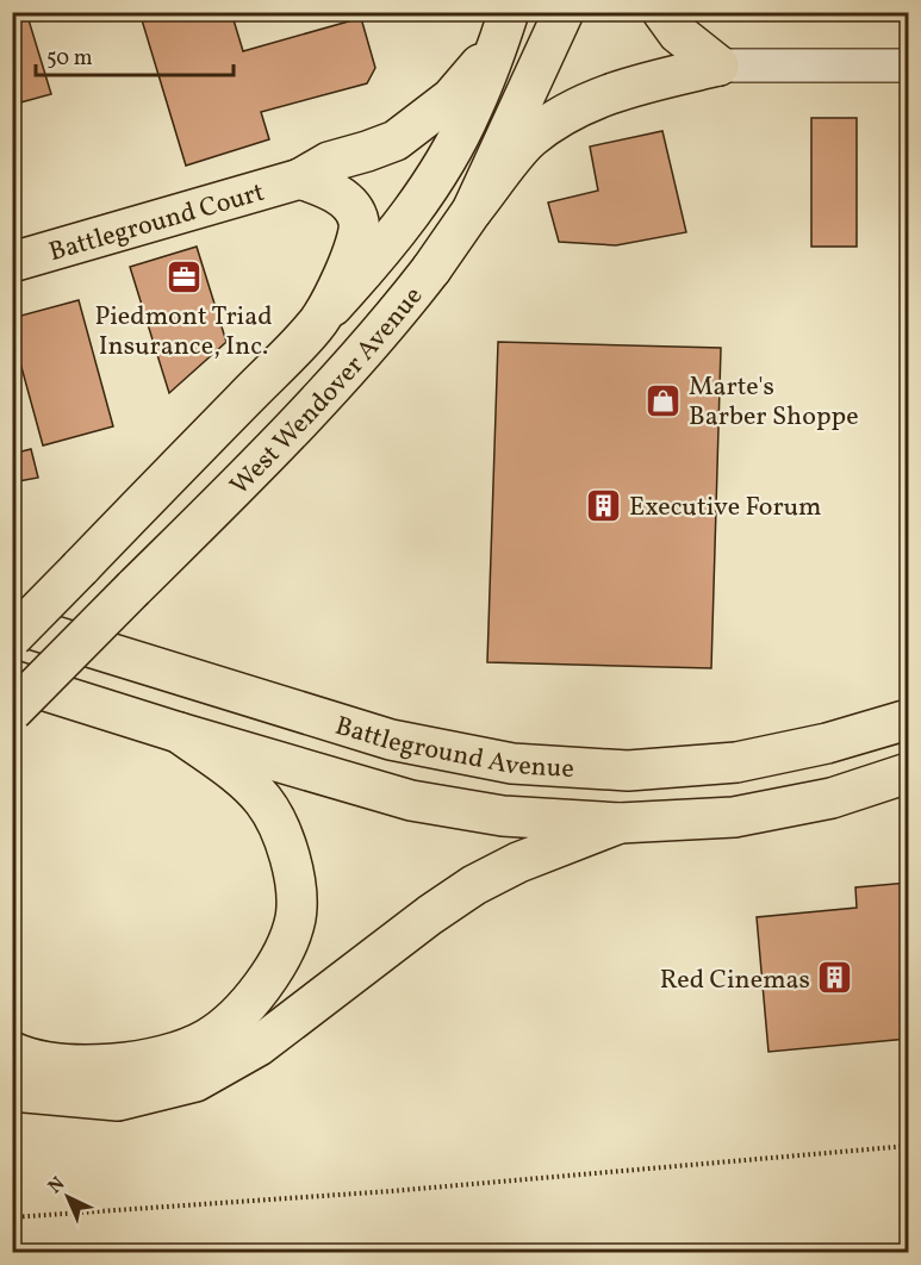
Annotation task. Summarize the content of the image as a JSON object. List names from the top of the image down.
{
  "streets": {
    "main road": ["Battleground Court", "West Wendover Avenue", "Battleground Avenue"]
  },
  "crossings": [
    ["Battleground Court", "West Wendover Avenue"]
  ],
  "places": {
    "office": ["Piedmont Triad Insurance, Inc."],
    "shop": ["Marte's Barber Shoppe"],
    "building": ["Executive Forum", "Red Cinemas"]
  },
  "scale_bar": "50 m",
  "north": "top left"
}
